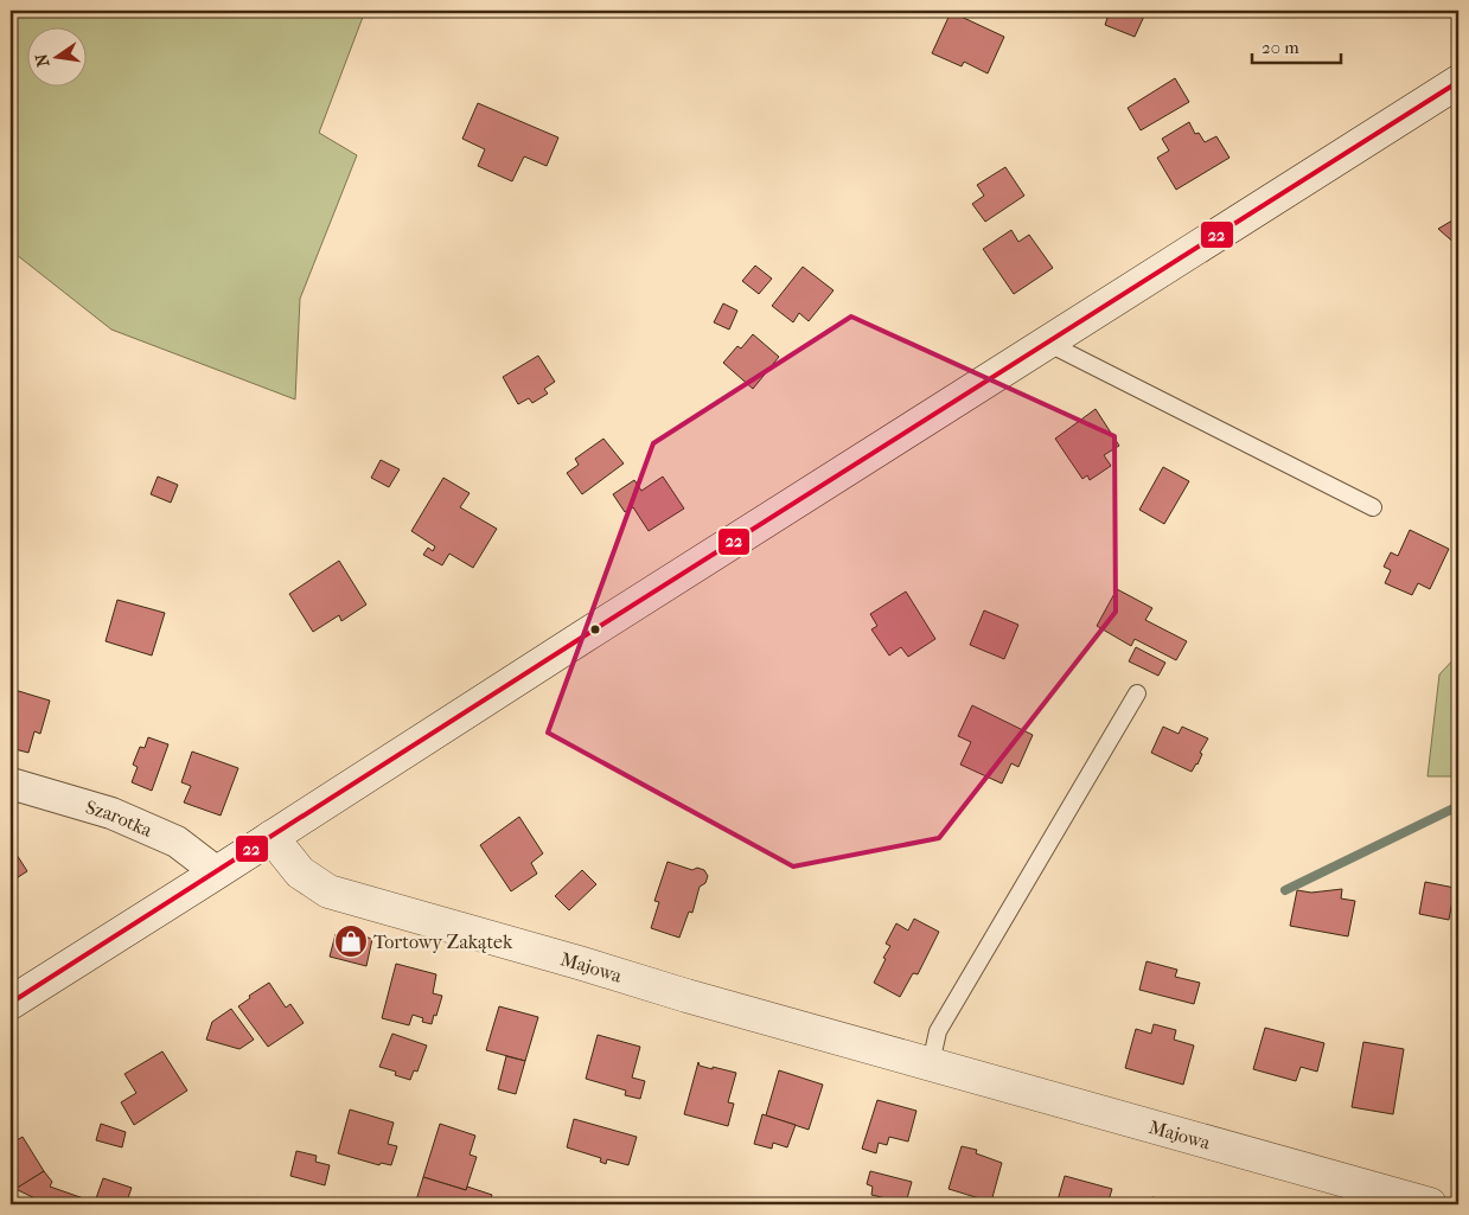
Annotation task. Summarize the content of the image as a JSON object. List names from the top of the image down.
{
  "streets": {
    "main road": ["Majowa"],
    "street": ["Szarotka"]
  },
  "places": {
    "shop": ["Tortowy Zakątek"]
  },
  "lines": ["transit line 22"],
  "scale_bar": "20 m",
  "north": "left"
}
